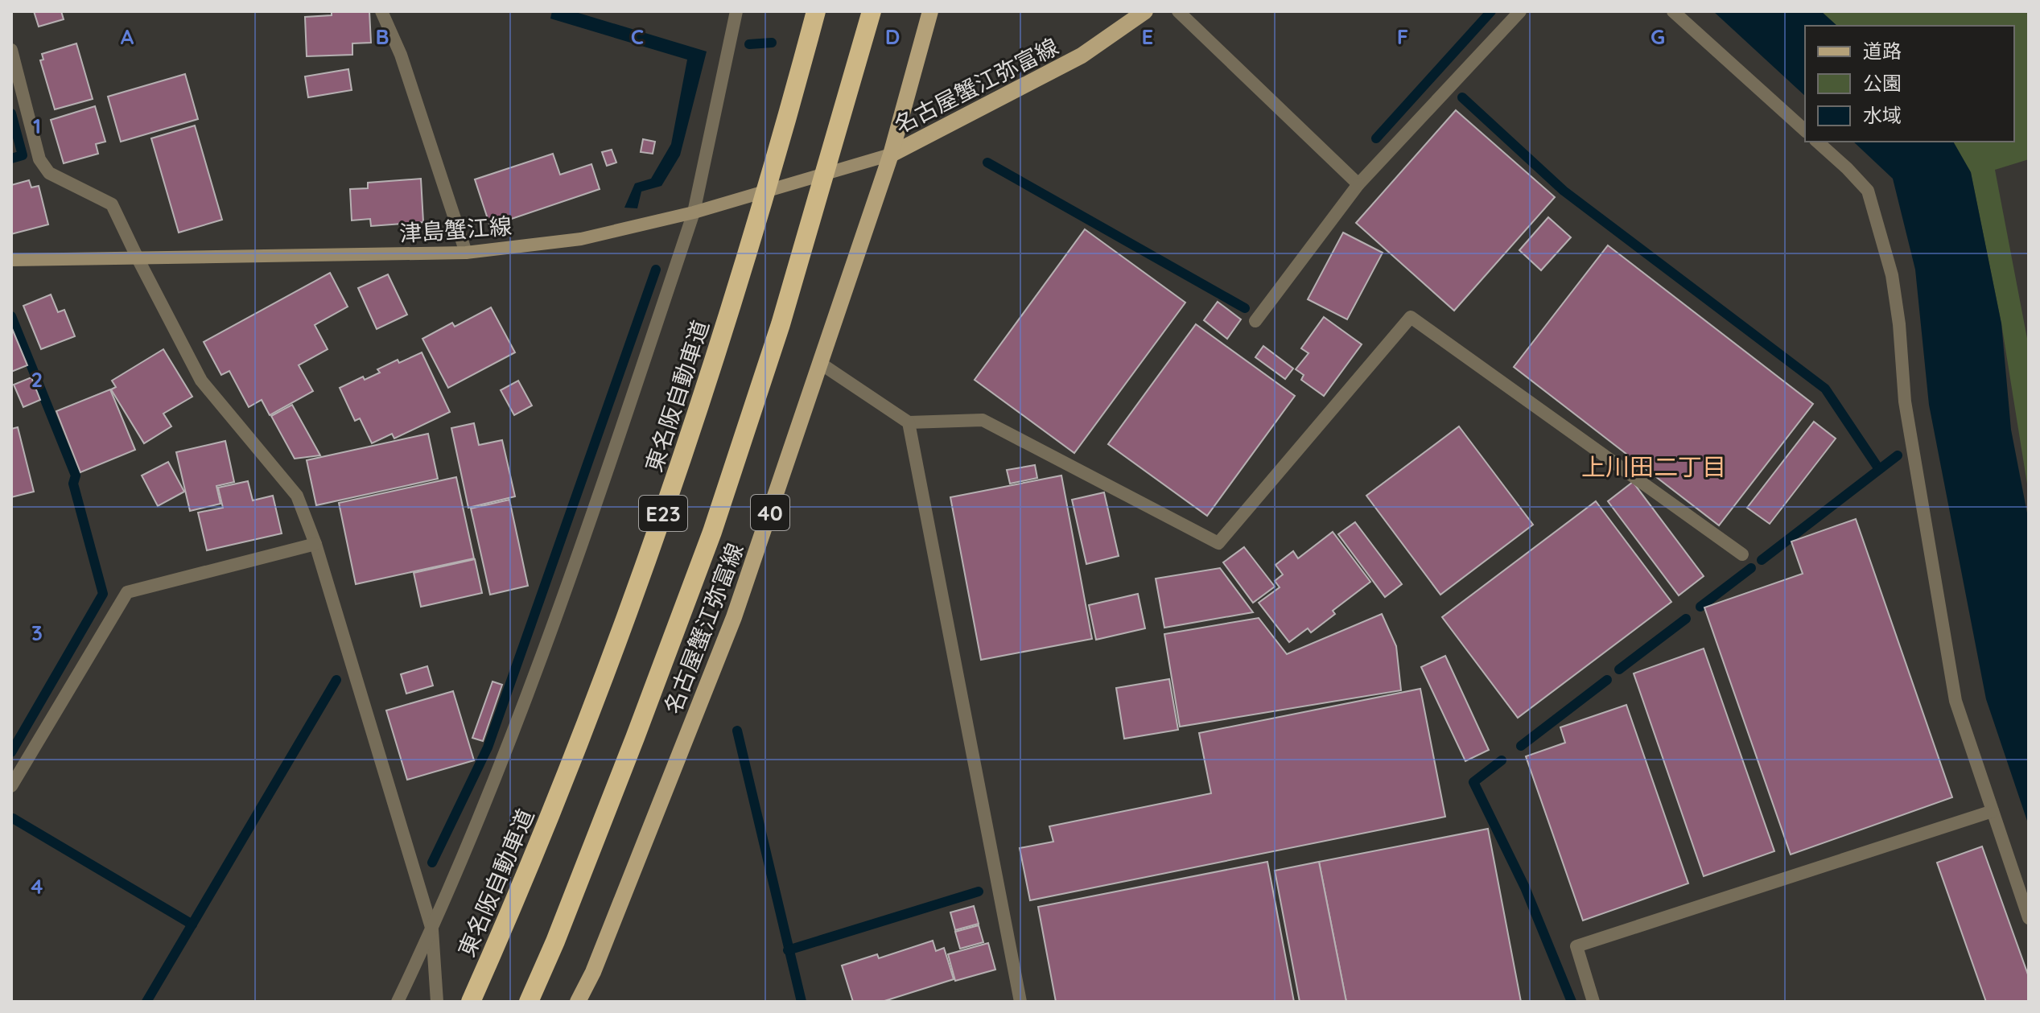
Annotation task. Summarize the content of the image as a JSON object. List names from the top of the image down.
{
  "streets": {
    "highway": ["東名阪自動車道", "E23"],
    "main road": ["名古屋蟹江弥富線", "津島蟹江線", "40"]
  },
  "crossings": [
    ["名古屋蟹江弥富線", "津島蟹江線"]
  ],
  "districts": ["上川田二丁目"],
  "legend": ["道路", "公園", "水域"],
  "grid": {
    "columns": [
      "A",
      "B",
      "C",
      "D",
      "E",
      "F",
      "G"
    ],
    "rows": [
      "1",
      "2",
      "3",
      "4"
    ]
  }
}
